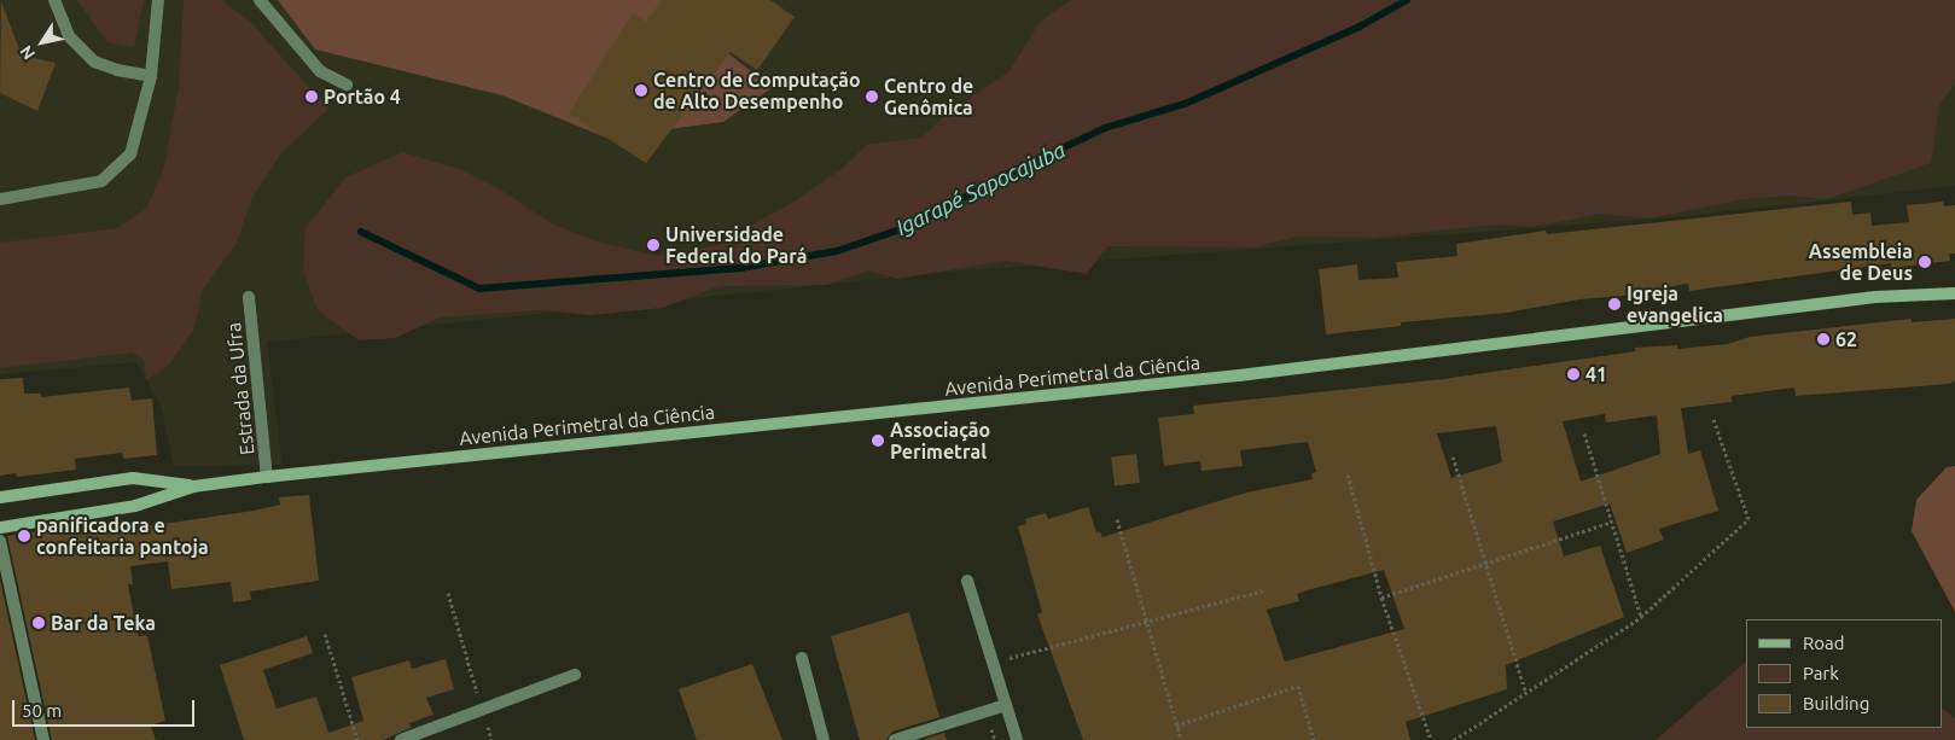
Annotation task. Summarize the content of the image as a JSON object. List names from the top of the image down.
{
  "streets": {
    "main road": ["Avenida Perimetral da Ciência"],
    "street": ["Estrada da Ufra"]
  },
  "crossings": [
    ["Avenida Perimetral da Ciência", "Estrada da Ufra"]
  ],
  "water": ["Igarapé Sapocajuba"],
  "places": [
    "Centro de Computação de Alto Desempenho",
    "Portão 4",
    "Centro de Genômica",
    "Universidade Federal do Pará",
    "Assembleia de Deus",
    "Igreja evangelica",
    "62",
    "41",
    "Associação Perimetral",
    "panificadora e confeitaria pantoja",
    "Bar da Teka"
  ],
  "legend": ["Road", "Park", "Building"],
  "scale_bar": "50 m",
  "north": "bottom left"
}
